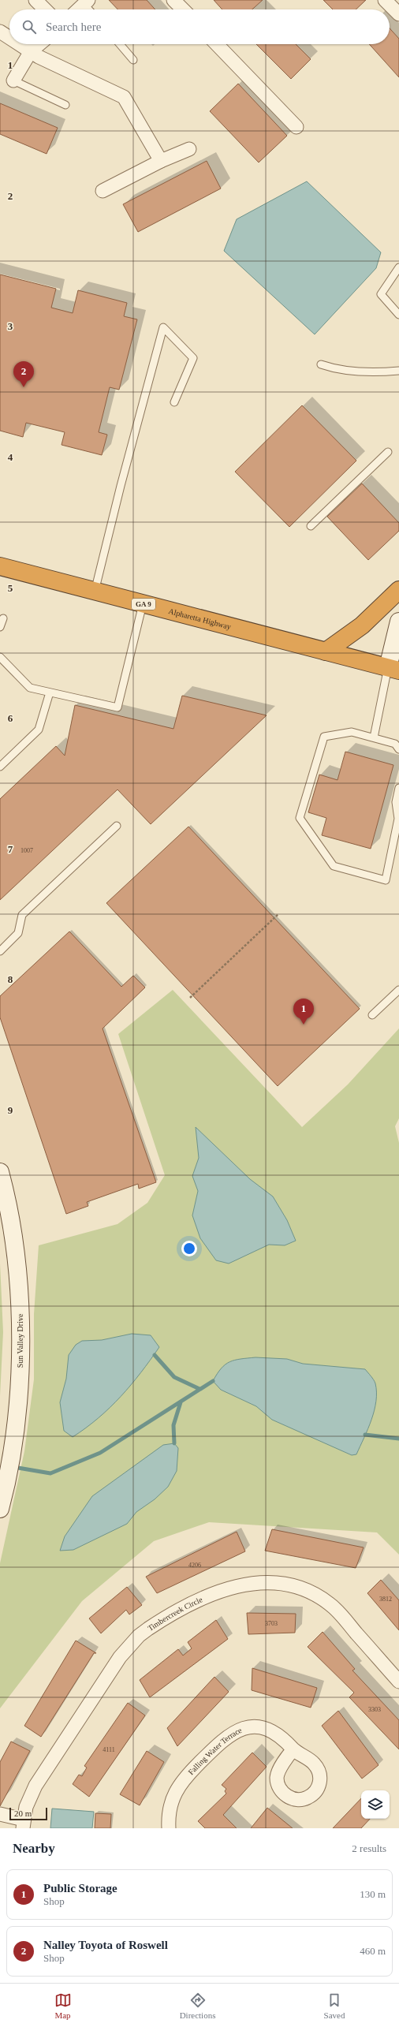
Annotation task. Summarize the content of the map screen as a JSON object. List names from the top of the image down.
{
  "streets": {
    "highway": ["GA 9", "Alpharetta Highway"],
    "street": ["Sun Valley Drive", "Timbercreek Circle", "Falling Water Terrace"]
  },
  "house_numbers": [
    "1007",
    "4206",
    "3812",
    "3703",
    "3303",
    "4111"
  ],
  "scale_bar": "20 m",
  "page": {
    "search": "Search here",
    "pins": ["2", "1"],
    "scale": "20 m",
    "heading": ["Nearby", "2 results"],
    "list": [
      {
        "mark": "1",
        "name": "Public Storage",
        "note": "Shop",
        "value": "130 m"
      },
      {
        "mark": "2",
        "name": "Nalley Toyota of Roswell",
        "note": "Shop",
        "value": "460 m"
      }
    ],
    "nav": ["Map", "Directions", "Saved"]
  },
  "grid": {
    "rows": [
      "1",
      "2",
      "3",
      "4",
      "5",
      "6",
      "7",
      "8",
      "9"
    ]
  }
}
